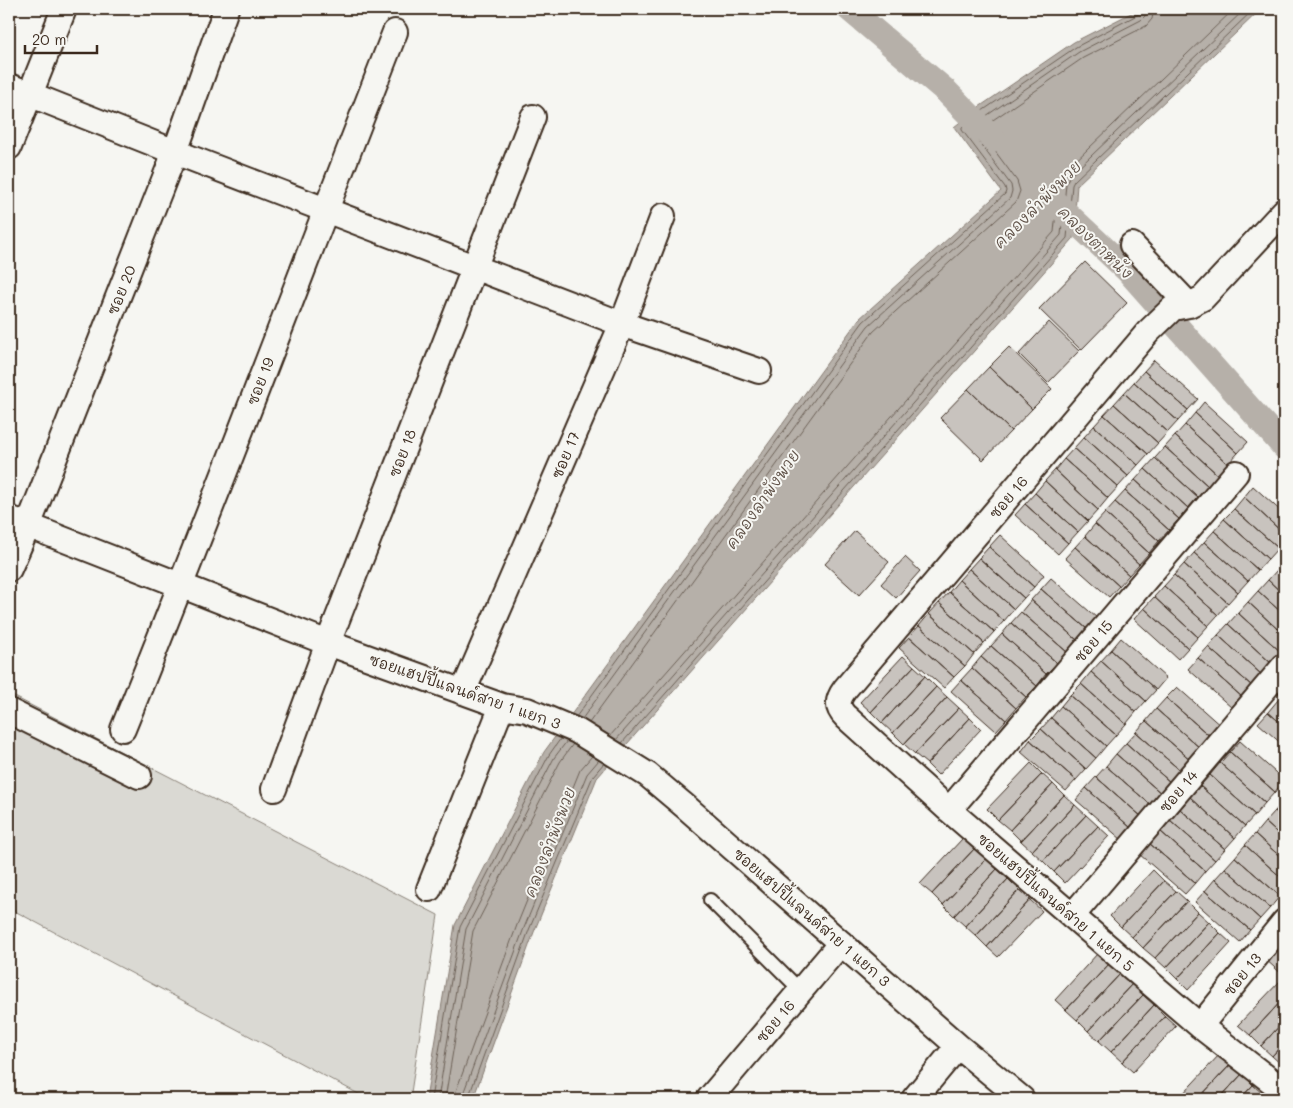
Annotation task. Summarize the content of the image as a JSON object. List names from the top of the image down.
{
  "streets": {
    "street": [
      "ซอย 20",
      "ซอย 19",
      "ซอย 18",
      "ซอย 17",
      "ซอย 16",
      "ซอย 15",
      "ซอยแฮปปี้แลนด์สาย 1 แยก 3",
      "ซอย 14",
      "ซอยแฮปปี้แลนด์สาย 1 แยก 5",
      "ซอย 13"
    ]
  },
  "crossings": [
    ["ซอย 20", "ซอยแฮปปี้แลนด์สาย 1 แยก 3"],
    ["ซอย 19", "ซอยแฮปปี้แลนด์สาย 1 แยก 3"],
    ["ซอย 18", "ซอยแฮปปี้แลนด์สาย 1 แยก 3"],
    ["ซอย 17", "ซอยแฮปปี้แลนด์สาย 1 แยก 3"],
    ["ซอย 16", "ซอยแฮปปี้แลนด์สาย 1 แยก 3"],
    ["ซอย 16", "ซอยแฮปปี้แลนด์สาย 1 แยก 5"],
    ["ซอย 15", "ซอยแฮปปี้แลนด์สาย 1 แยก 5"],
    ["ซอย 14", "ซอยแฮปปี้แลนด์สาย 1 แยก 5"],
    ["ซอยแฮปปี้แลนด์สาย 1 แยก 5", "ซอย 13"]
  ],
  "water": ["คลองลำพังพวย", "คลองตาหนัง"],
  "scale_bar": "20 m"
}
